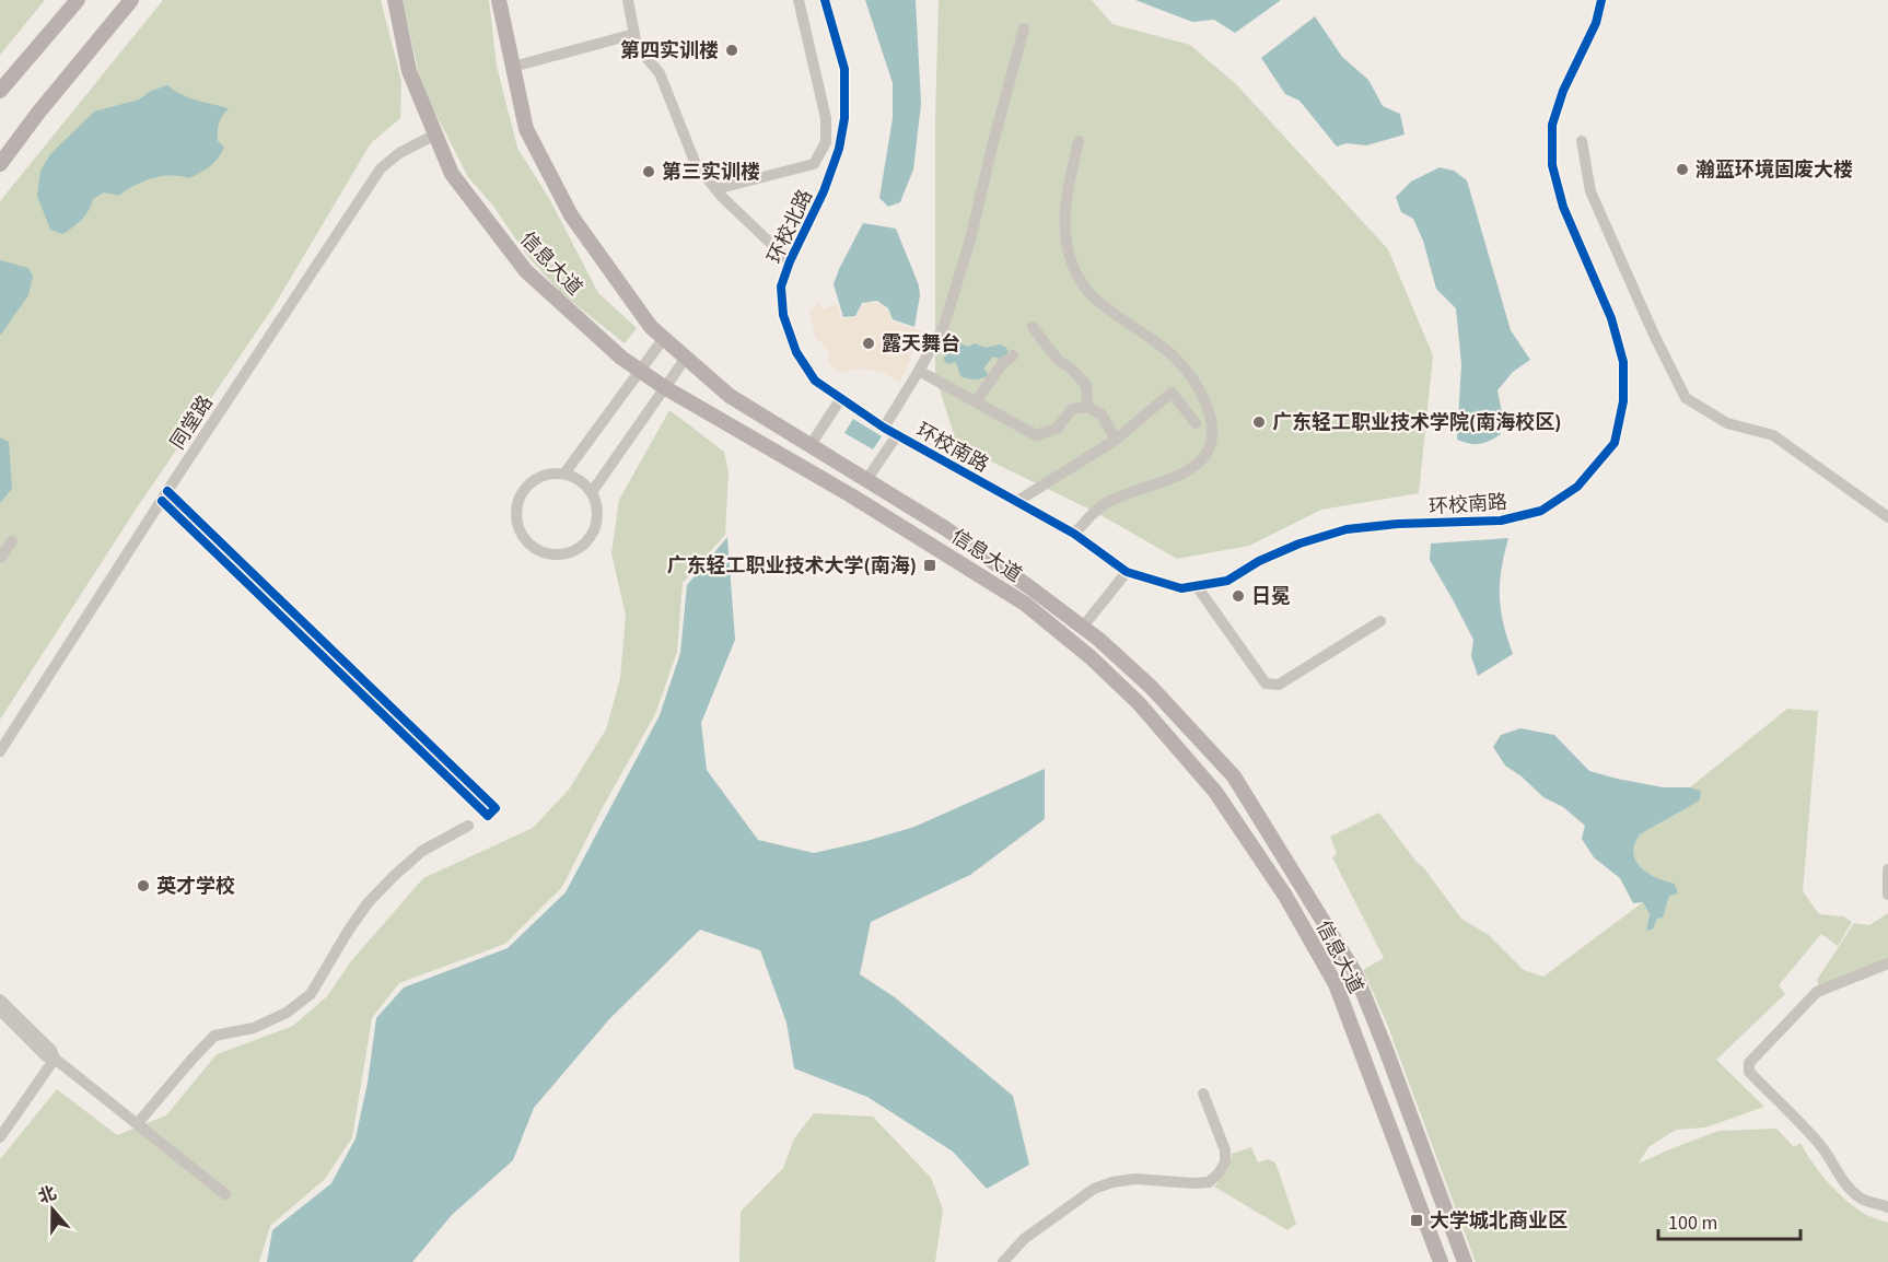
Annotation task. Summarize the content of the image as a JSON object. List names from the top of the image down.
{
  "streets": {
    "main road": ["信息大道"],
    "street": ["环校北路", "同堂路", "环校南路"]
  },
  "crossings": [
    ["环校北路", "环校南路"],
    ["信息大道", "同堂路"]
  ],
  "places": {
    "other": [
      "第四实训楼",
      "瀚蓝环境固废大楼",
      "第三实训楼",
      "露天舞台",
      "广东轻工职业技术学院(南海校区)",
      "日冕",
      "英才学校"
    ],
    "transit": ["广东轻工职业技术大学(南海)", "大学城北商业区"]
  },
  "scale_bar": "100 m",
  "north": "top"
}
